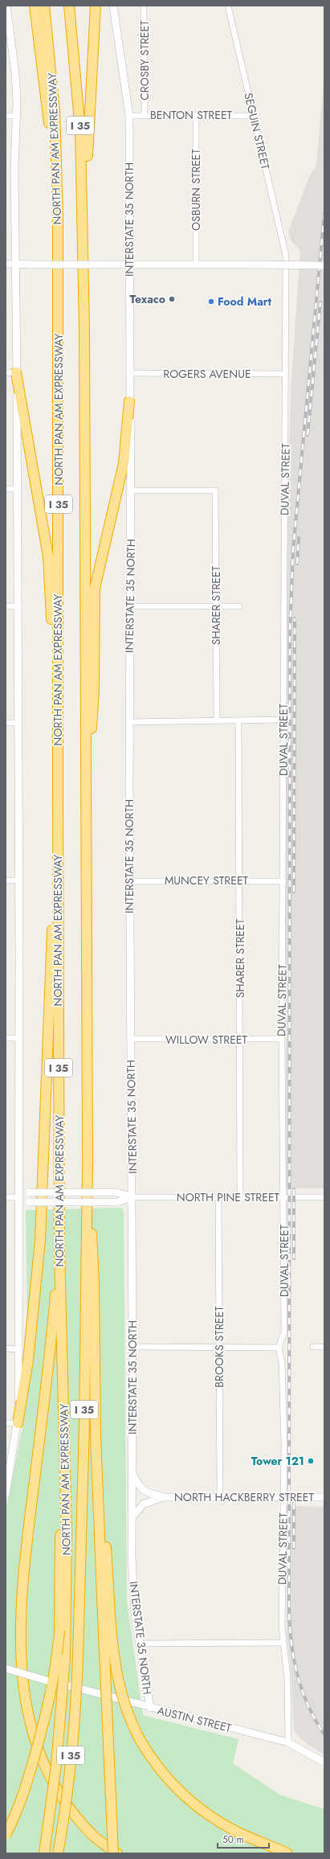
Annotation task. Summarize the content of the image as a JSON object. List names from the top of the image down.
{
  "streets": {
    "highway": ["I 35", "NORTH PAN AM EXPRESSWAY"],
    "main road": [
      "INTERSTATE 35 NORTH",
      "NORTH PINE STREET",
      "NORTH HACKBERRY STREET",
      "AUSTIN STREET"
    ],
    "street": [
      "CROSBY STREET",
      "BENTON STREET",
      "SEGUIN STREET",
      "OSBURN STREET",
      "ROGERS AVENUE",
      "DUVAL STREET",
      "SHARER STREET",
      "MUNCEY STREET",
      "WILLOW STREET",
      "BROOKS STREET"
    ]
  },
  "crossings": [
    ["CROSBY STREET", "BENTON STREET"],
    ["BENTON STREET", "SEGUIN STREET"],
    ["BENTON STREET", "OSBURN STREET"],
    ["BENTON STREET", "INTERSTATE 35 NORTH"],
    ["SEGUIN STREET", "DUVAL STREET"],
    ["INTERSTATE 35 NORTH", "ROGERS AVENUE"],
    ["INTERSTATE 35 NORTH", "SHARER STREET"],
    ["INTERSTATE 35 NORTH", "MUNCEY STREET"],
    ["INTERSTATE 35 NORTH", "WILLOW STREET"],
    ["INTERSTATE 35 NORTH", "NORTH PINE STREET"],
    ["INTERSTATE 35 NORTH", "NORTH HACKBERRY STREET"],
    ["INTERSTATE 35 NORTH", "AUSTIN STREET"],
    ["ROGERS AVENUE", "DUVAL STREET"],
    ["DUVAL STREET", "MUNCEY STREET"],
    ["DUVAL STREET", "WILLOW STREET"],
    ["DUVAL STREET", "NORTH PINE STREET"],
    ["DUVAL STREET", "NORTH HACKBERRY STREET"],
    ["DUVAL STREET", "AUSTIN STREET"],
    ["SHARER STREET", "MUNCEY STREET"],
    ["SHARER STREET", "WILLOW STREET"],
    ["SHARER STREET", "NORTH PINE STREET"],
    ["NORTH PINE STREET", "BROOKS STREET"],
    ["BROOKS STREET", "NORTH HACKBERRY STREET"]
  ],
  "places": ["Texaco", "Food Mart", "Tower 121"],
  "scale_bar": "50 m"
}
